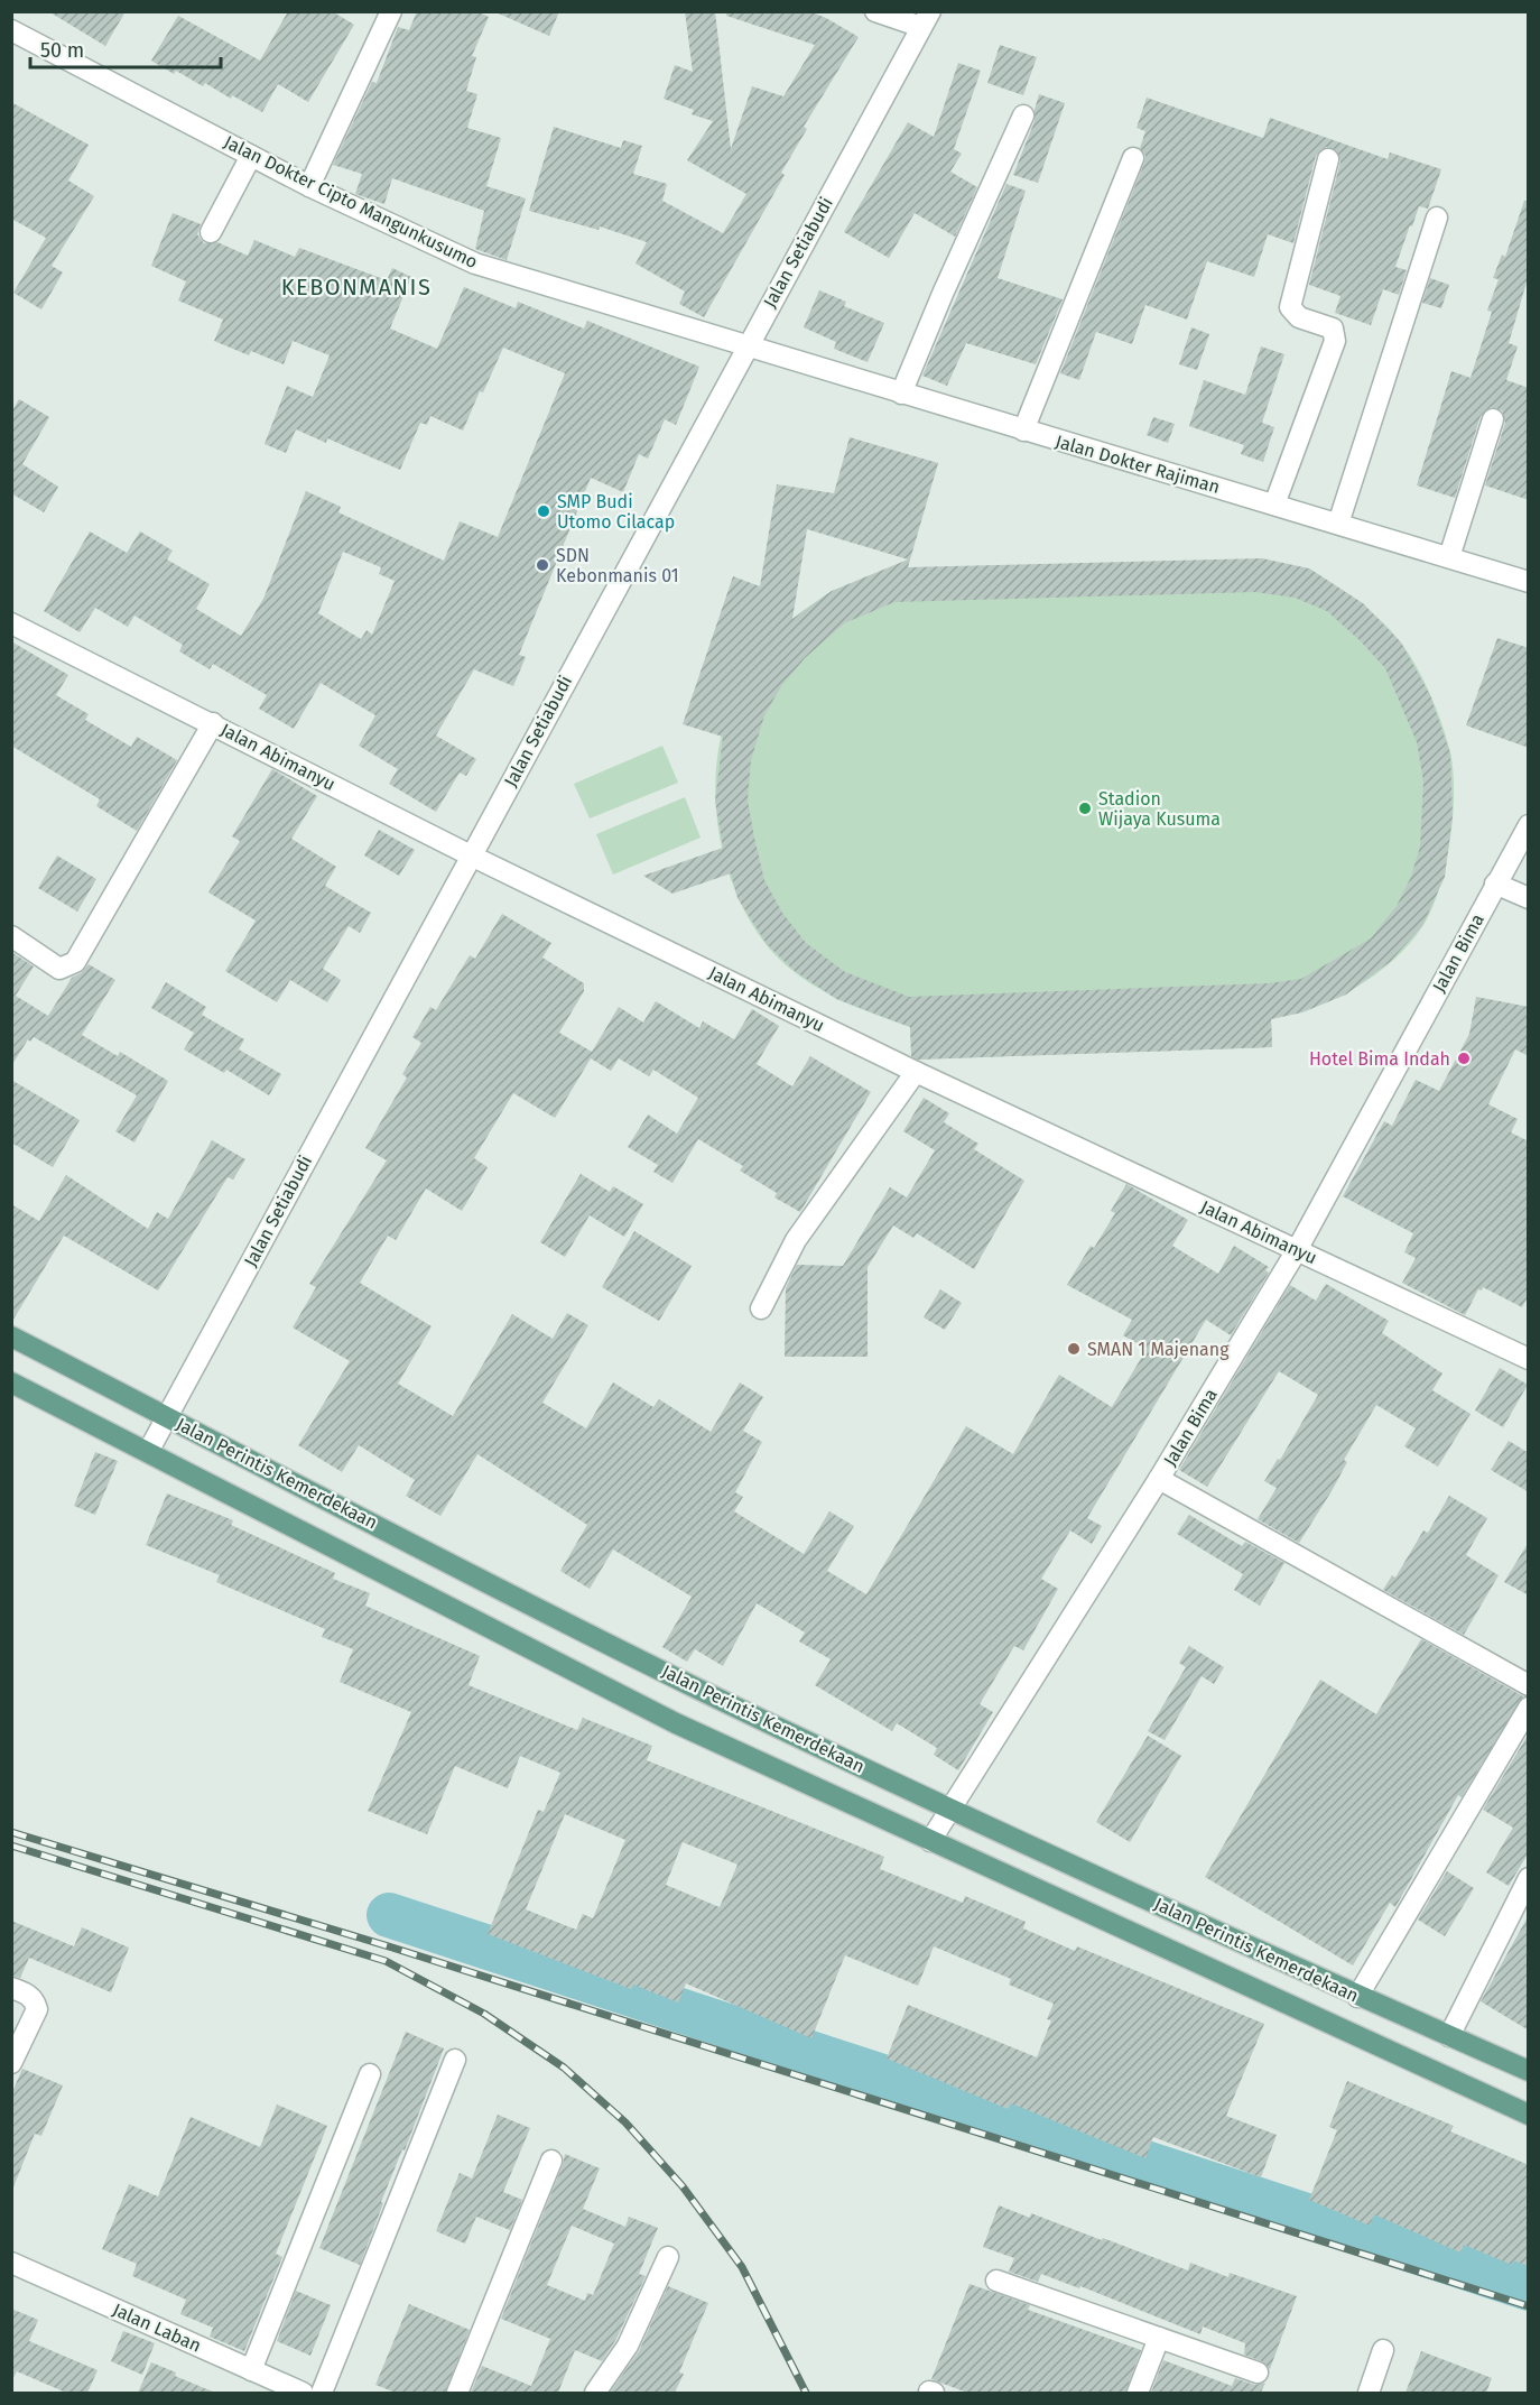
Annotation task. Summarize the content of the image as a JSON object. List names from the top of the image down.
{
  "streets": {
    "main road": ["Jalan Perintis Kemerdekaan"],
    "street": [
      "Jalan Dokter Cipto Mangunkusumo",
      "Jalan Setiabudi",
      "Jalan Dokter Rajiman",
      "Jalan Abimanyu",
      "Jalan Bima",
      "Jalan Laban"
    ]
  },
  "crossings": [
    ["Jalan Dokter Cipto Mangunkusumo", "Jalan Setiabudi"],
    ["Jalan Dokter Cipto Mangunkusumo", "Jalan Dokter Rajiman"],
    ["Jalan Setiabudi", "Jalan Dokter Rajiman"],
    ["Jalan Setiabudi", "Jalan Abimanyu"],
    ["Jalan Setiabudi", "Jalan Perintis Kemerdekaan"],
    ["Jalan Abimanyu", "Jalan Bima"],
    ["Jalan Bima", "Jalan Perintis Kemerdekaan"]
  ],
  "districts": ["KEBONMANIS"],
  "places": [
    "SMP Budi Utomo Cilacap",
    "SDN Kebonmanis 01",
    "Stadion Wijaya Kusuma",
    "Hotel Bima Indah",
    "SMAN 1 Majenang"
  ],
  "scale_bar": "50 m"
}
